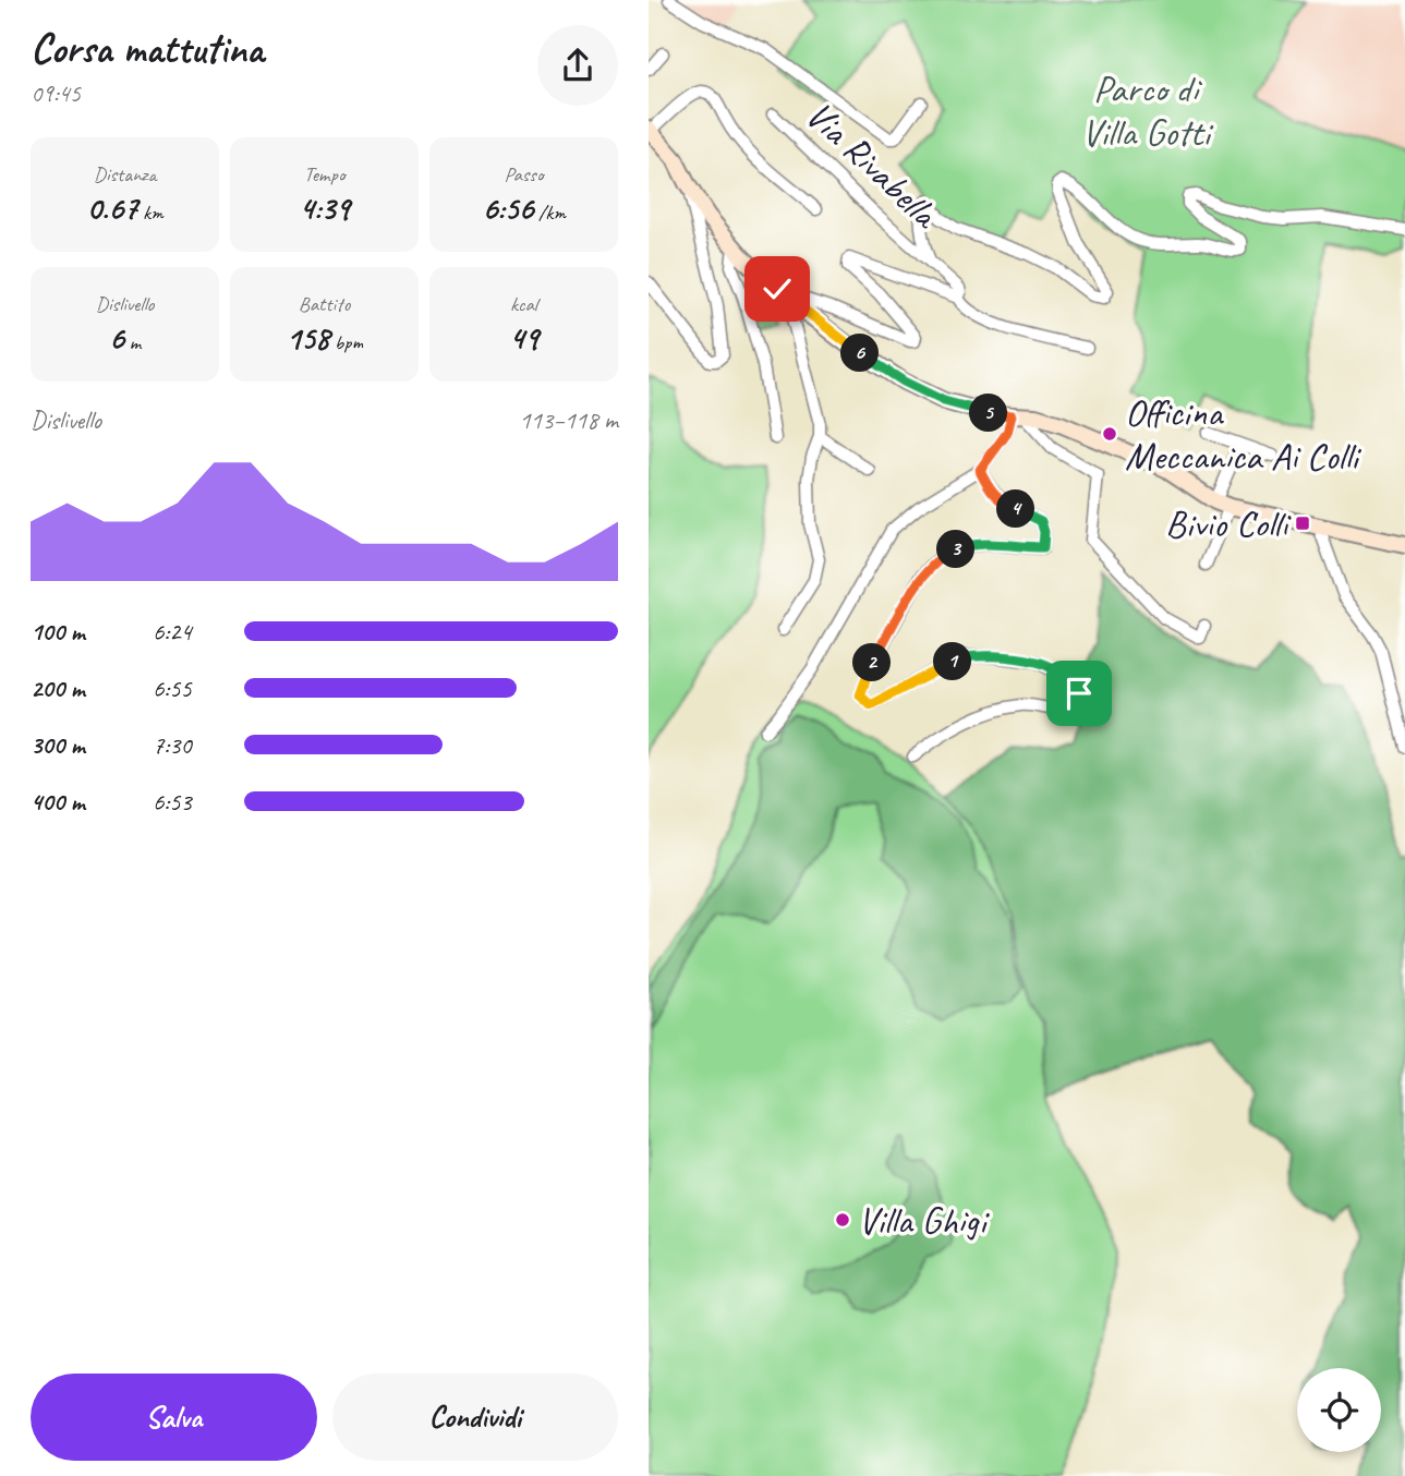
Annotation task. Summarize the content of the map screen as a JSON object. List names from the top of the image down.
{
  "streets": {
    "street": ["Via Rivabella"]
  },
  "parks": ["Parco di Villa Gotti"],
  "places": {
    "other": ["Officina Meccanica Ai Colli", "Villa Ghigi"],
    "transit": ["Bivio Colli"]
  },
  "page": {
    "heading": ["Corsa mattutina", "09:45"],
    "stats": [
      ["Distanza", "0.67 km"],
      ["Tempo", "4:39"],
      ["Passo", "6:56 /km"],
      ["Dislivello", "6 m"],
      ["Battito", "158 bpm"],
      ["kcal", "49"]
    ],
    "pins": [
      "6",
      "5",
      "4",
      "3",
      "1",
      "2"
    ],
    "chart": ["Dislivello", "113–118 m"],
    "list": [
      {
        "name": "100 m",
        "note": "6:24"
      },
      {
        "name": "200 m",
        "note": "6:55"
      },
      {
        "name": "300 m",
        "note": "7:30"
      },
      {
        "name": "400 m",
        "note": "6:53"
      }
    ],
    "buttons": ["Salva", "Condividi"]
  }
}
